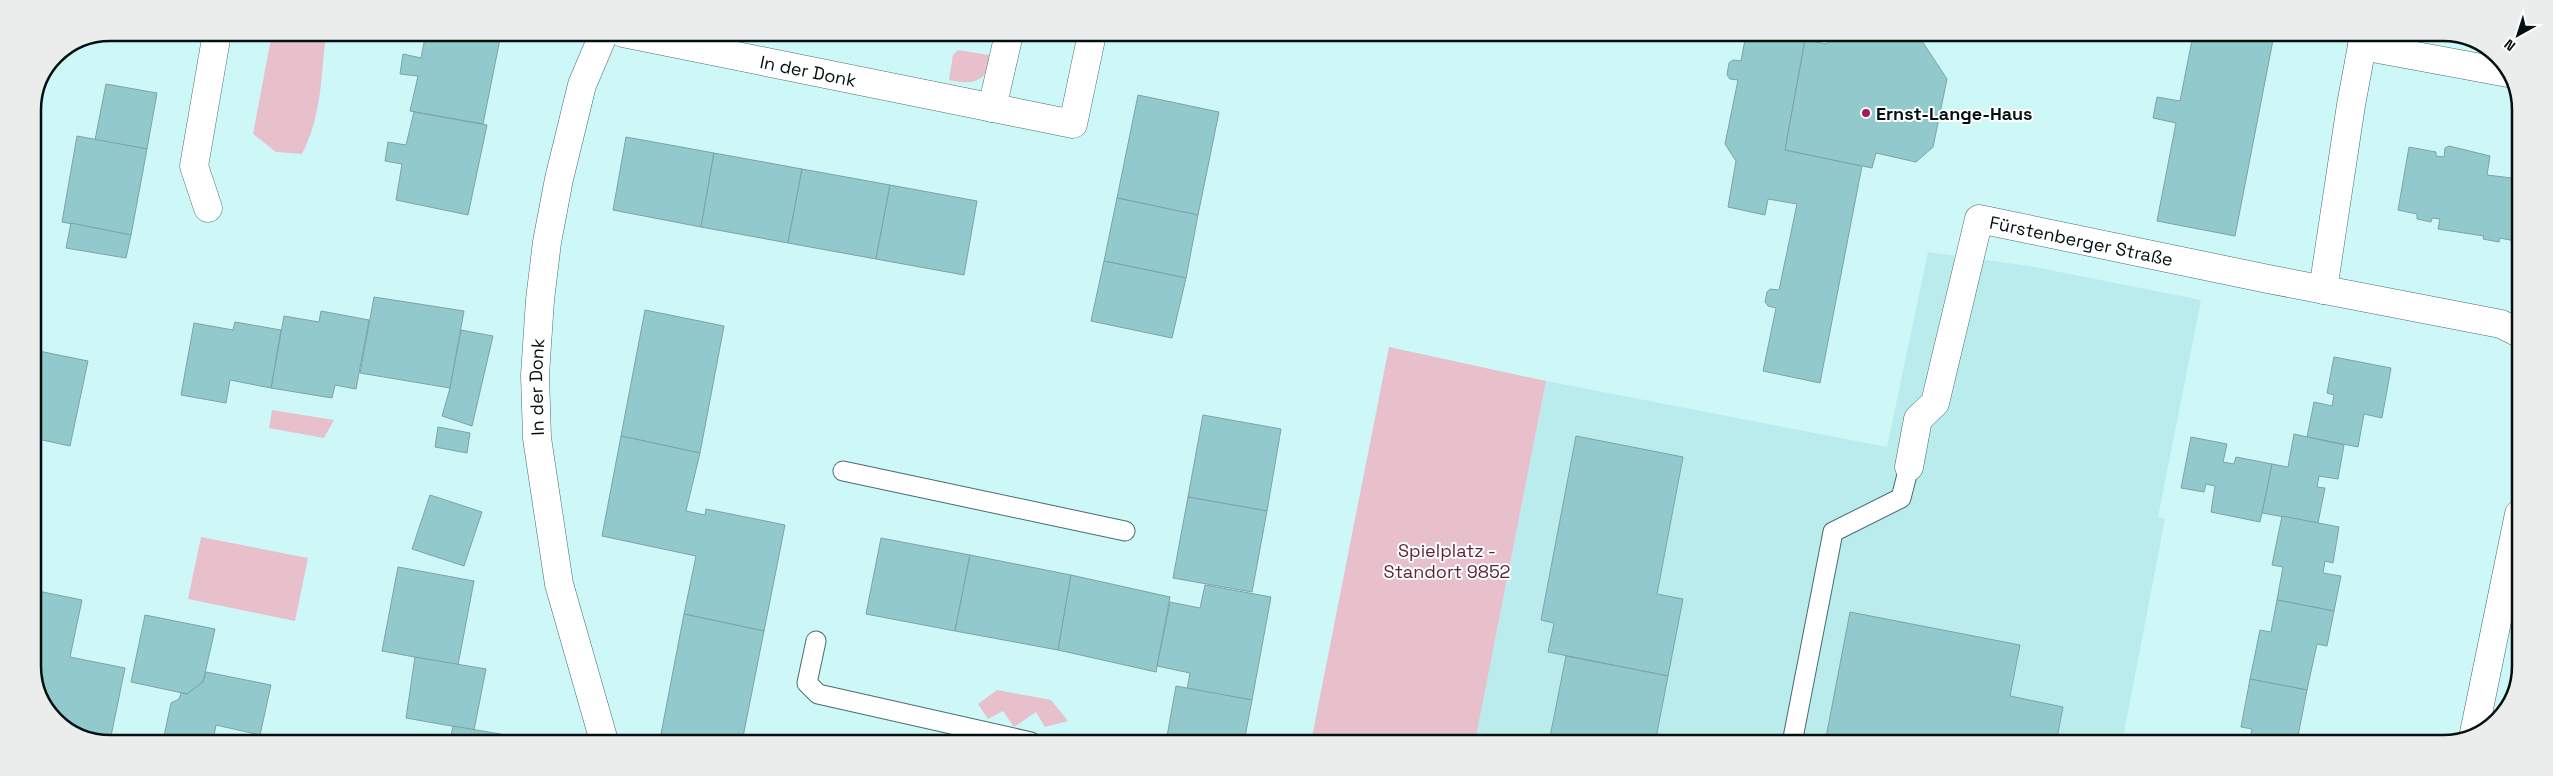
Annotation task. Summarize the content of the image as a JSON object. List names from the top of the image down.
{
  "streets": {
    "street": ["In der Donk", "Fürstenberger Straße"]
  },
  "parks": ["Spielplatz - Standort 9852"],
  "places": ["Ernst-Lange-Haus"],
  "north": "bottom left"
}
